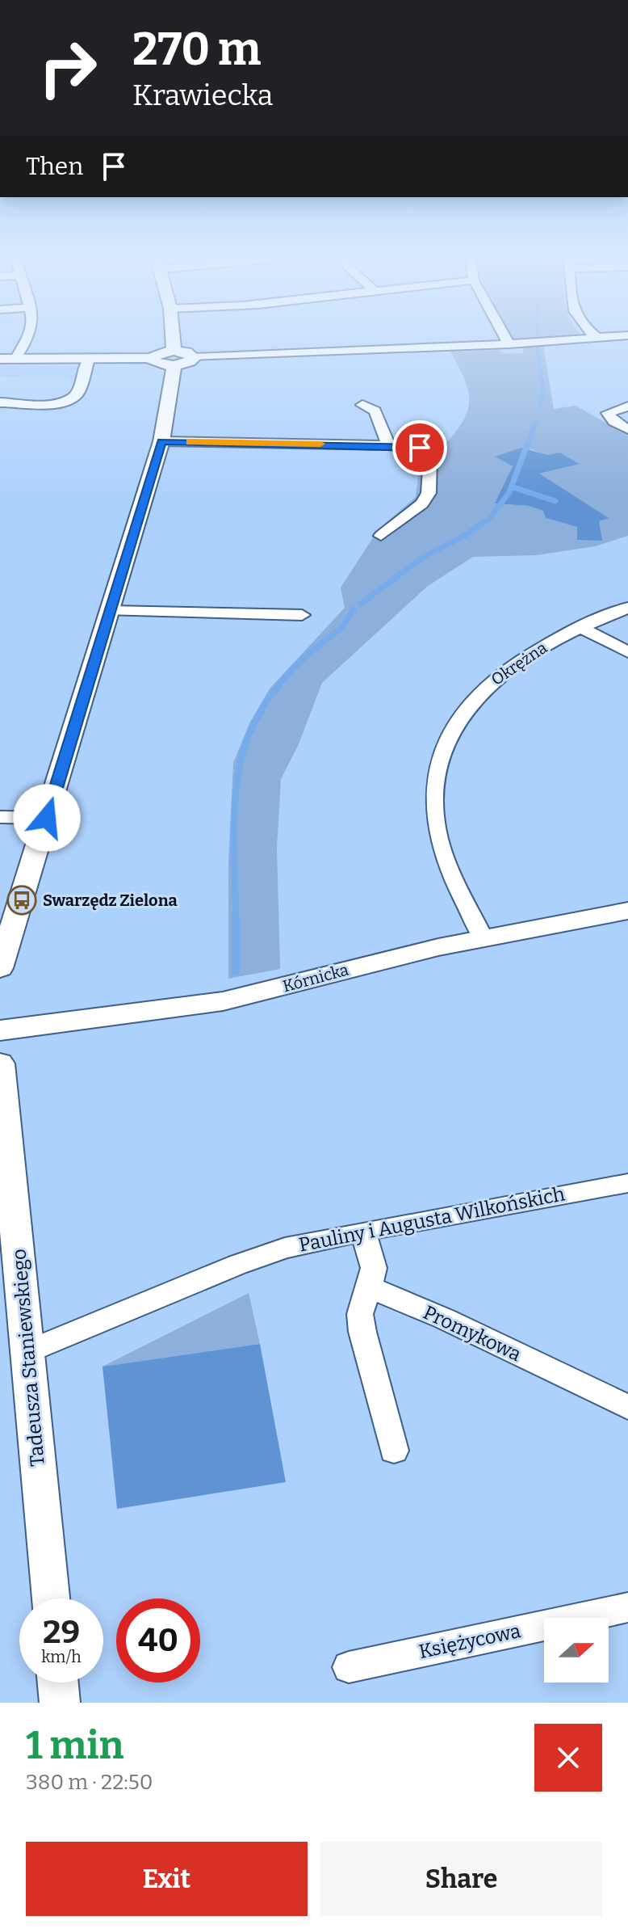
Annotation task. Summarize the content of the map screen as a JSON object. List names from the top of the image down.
{
  "streets": {
    "street": [
      "Okrężna",
      "Kórnicka",
      "Pauliny i Augusta Wilkońskich",
      "Promykowa",
      "Tadeusza Staniewskiego",
      "Księżycowa"
    ]
  },
  "crossings": [
    ["Okrężna", "Kórnicka"],
    ["Pauliny i Augusta Wilkońskich", "Tadeusza Staniewskiego"]
  ],
  "places": {
    "bus stop": ["Swarzędz Zielona"]
  },
  "north": "right",
  "page": {
    "turn": ["270 m", "Krawiecka"],
    "then": "Then",
    "speed": "29 km/h",
    "limit": "40",
    "heading": ["1 min", "380 m · 22:50"],
    "buttons": ["Exit", "Share"]
  }
}
